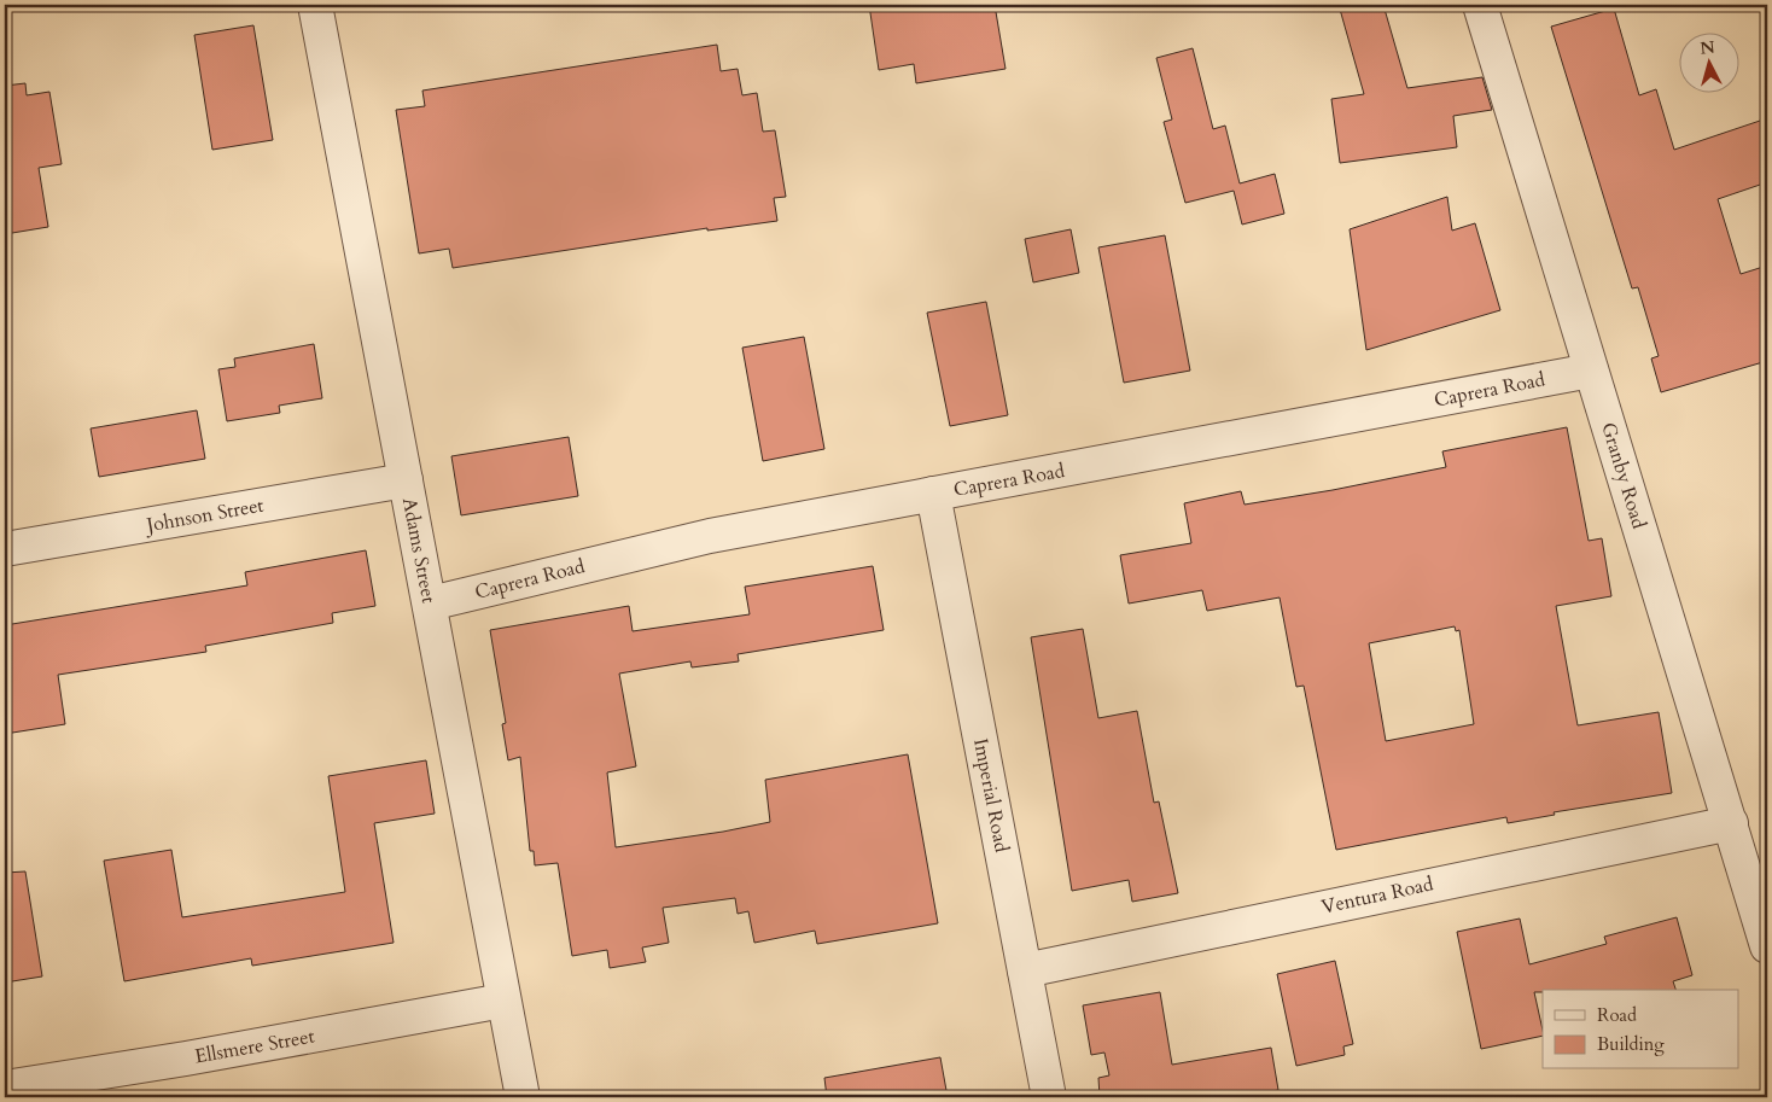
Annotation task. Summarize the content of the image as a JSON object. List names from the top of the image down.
{
  "streets": {
    "street": [
      "Caprera Road",
      "Granby Road",
      "Johnson Street",
      "Adams Street",
      "Imperial Road",
      "Ventura Road",
      "Ellsmere Street"
    ]
  },
  "crossings": [
    ["Caprera Road", "Granby Road"],
    ["Caprera Road", "Adams Street"],
    ["Caprera Road", "Imperial Road"],
    ["Granby Road", "Ventura Road"],
    ["Johnson Street", "Adams Street"],
    ["Adams Street", "Ellsmere Street"],
    ["Imperial Road", "Ventura Road"]
  ],
  "legend": ["Road", "Building"],
  "north": "top"
}
